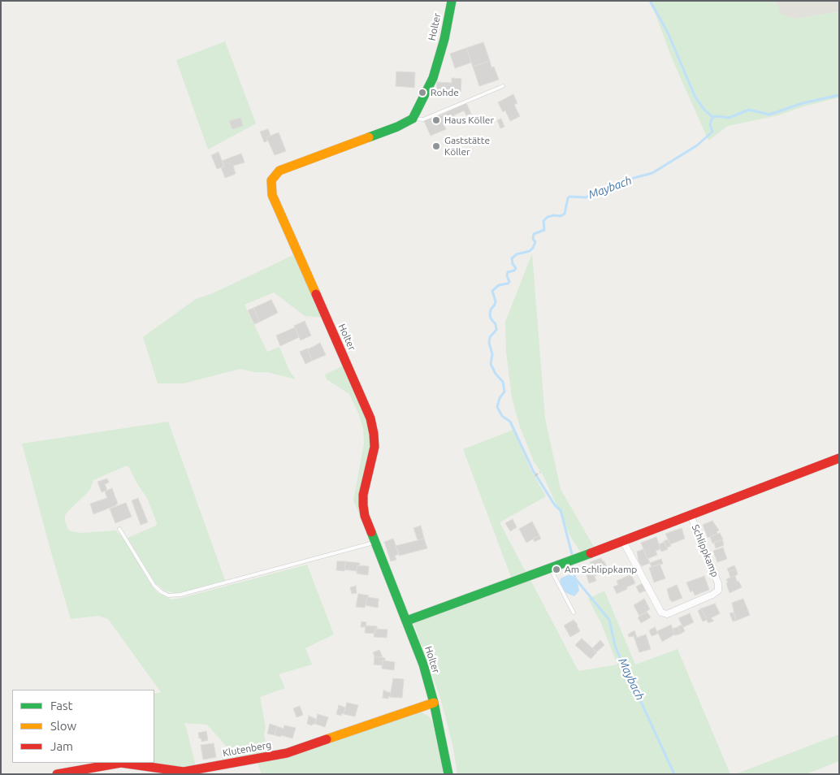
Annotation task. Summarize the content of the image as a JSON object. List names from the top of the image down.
{
  "streets": {
    "street": ["Holter", "Schlippkamp", "Klutenberg"]
  },
  "crossings": [
    ["Holter", "Klutenberg"]
  ],
  "water": ["Maybach"],
  "places": [
    "Rohde",
    "Haus Köller",
    "Gaststätte Köller",
    "Am Schlippkamp"
  ],
  "legend": ["Fast", "Slow", "Jam"]
}
